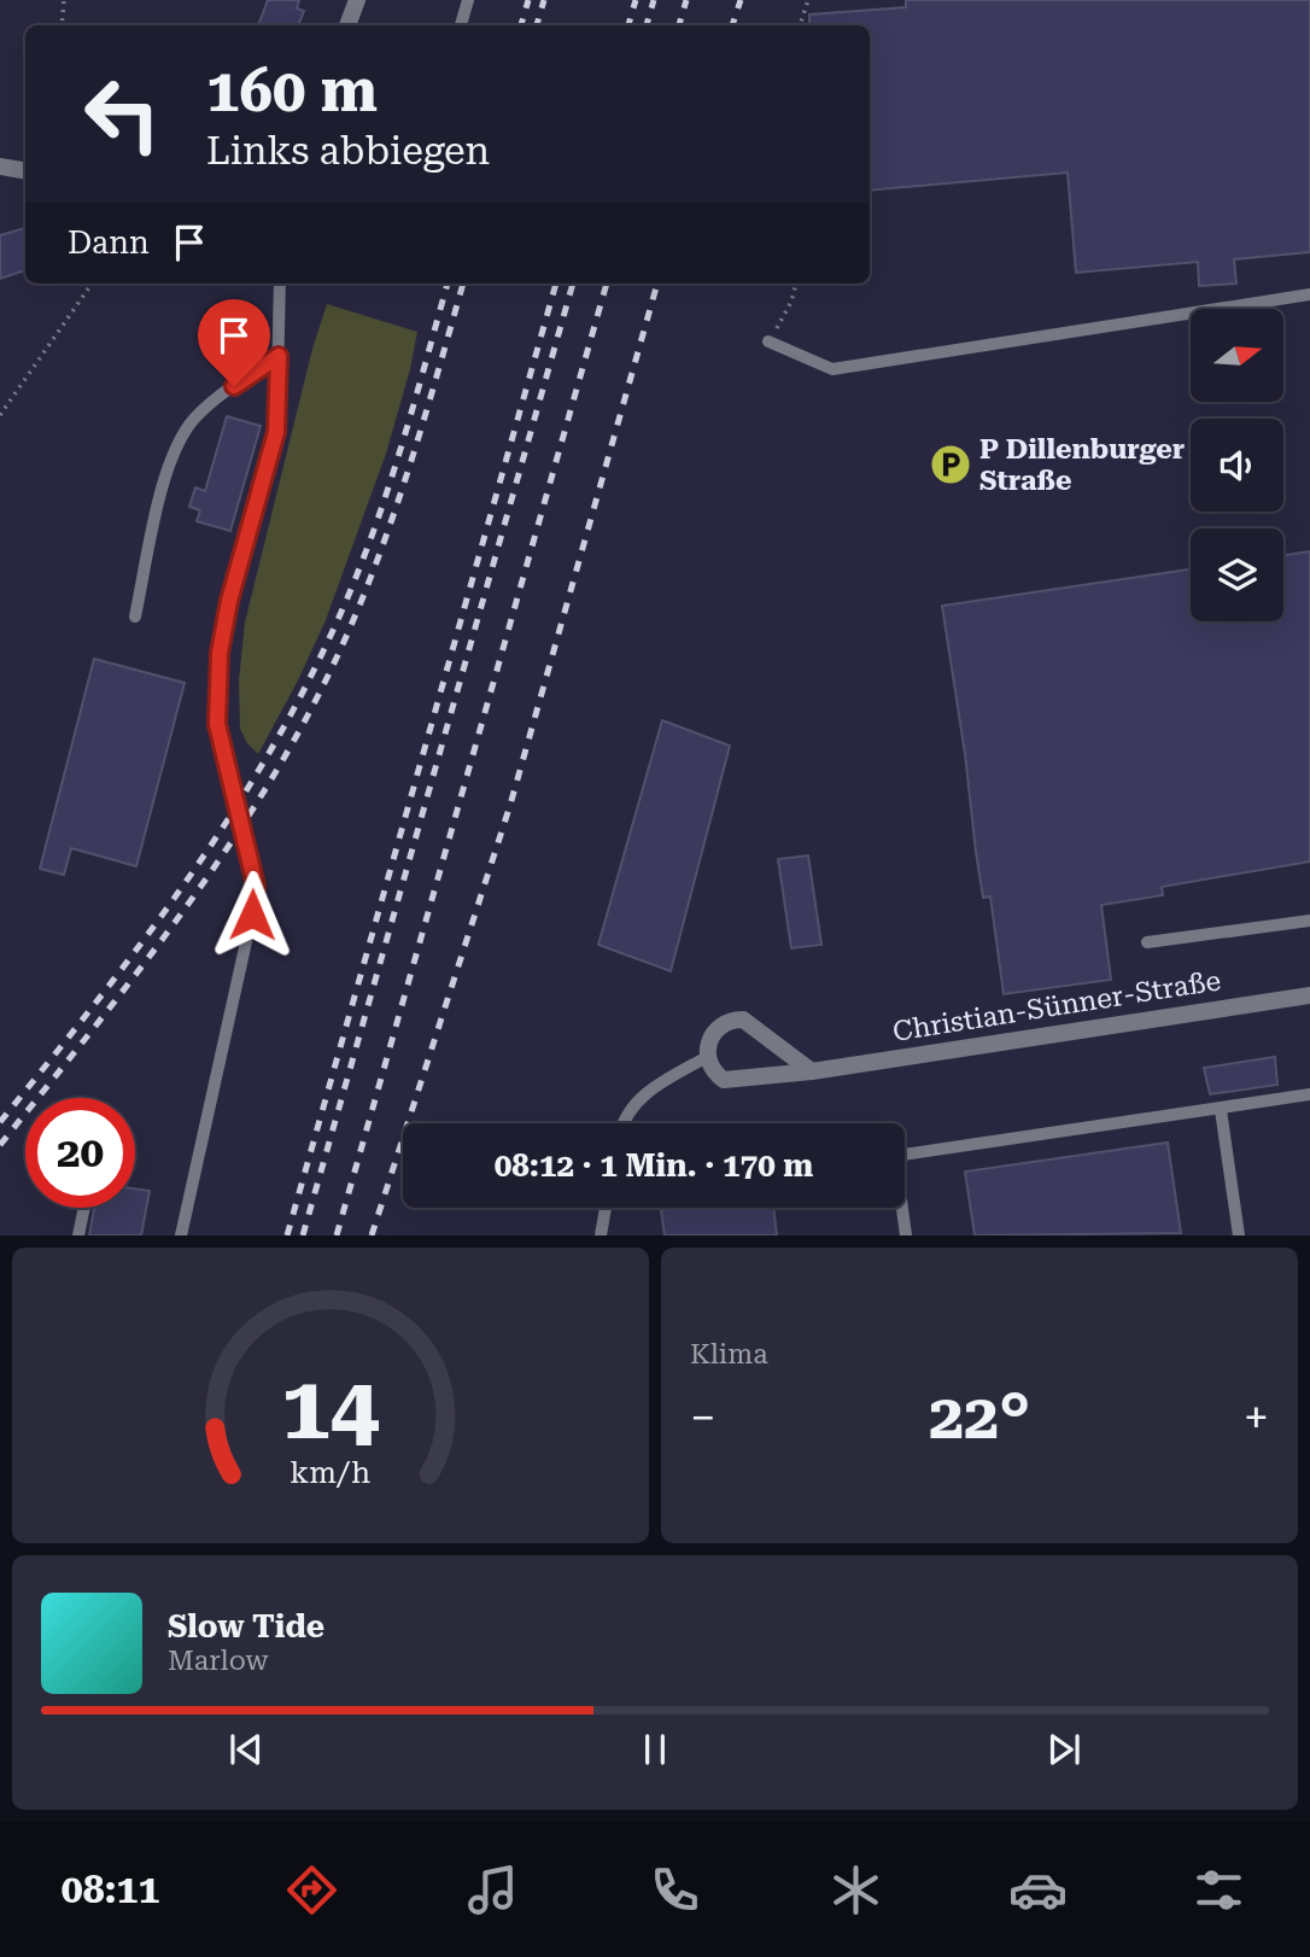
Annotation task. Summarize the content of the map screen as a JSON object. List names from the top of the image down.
{
  "streets": {
    "street": ["Christian-Sünner-Straße"]
  },
  "places": {
    "parking": ["P Dillenburger Straße"]
  },
  "north": "right",
  "page": {
    "turn": ["160 m", "Links abbiegen"],
    "then": "Dann",
    "limit": "20",
    "trip": "08:12 · 1 Min. · 170 m",
    "tile": "Klima",
    "heat": ["−", "22°", "+"],
    "song": ["Slow Tide", "Marlow"],
    "tabs": "08:11",
    "gauge": ["14", "km/h"]
  }
}
